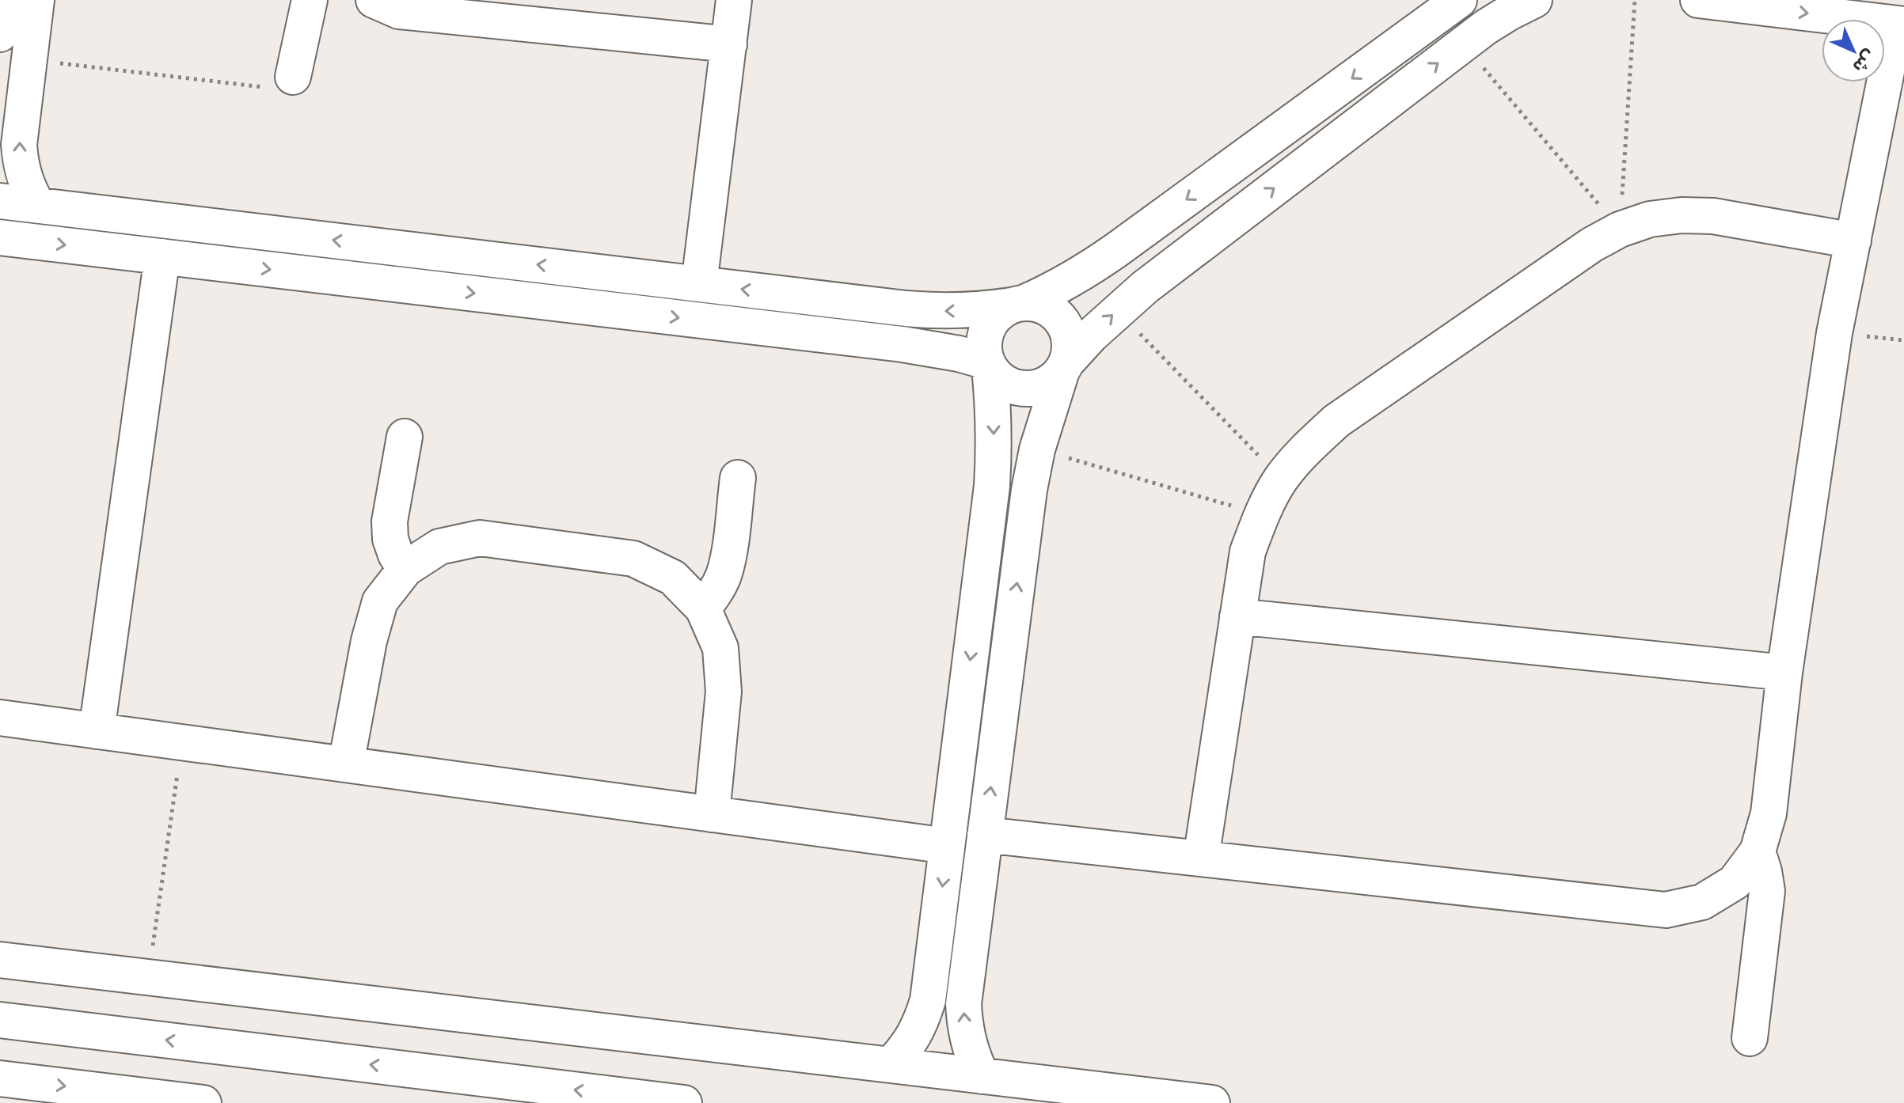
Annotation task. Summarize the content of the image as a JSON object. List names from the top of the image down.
{
  "north": "bottom right"
}
